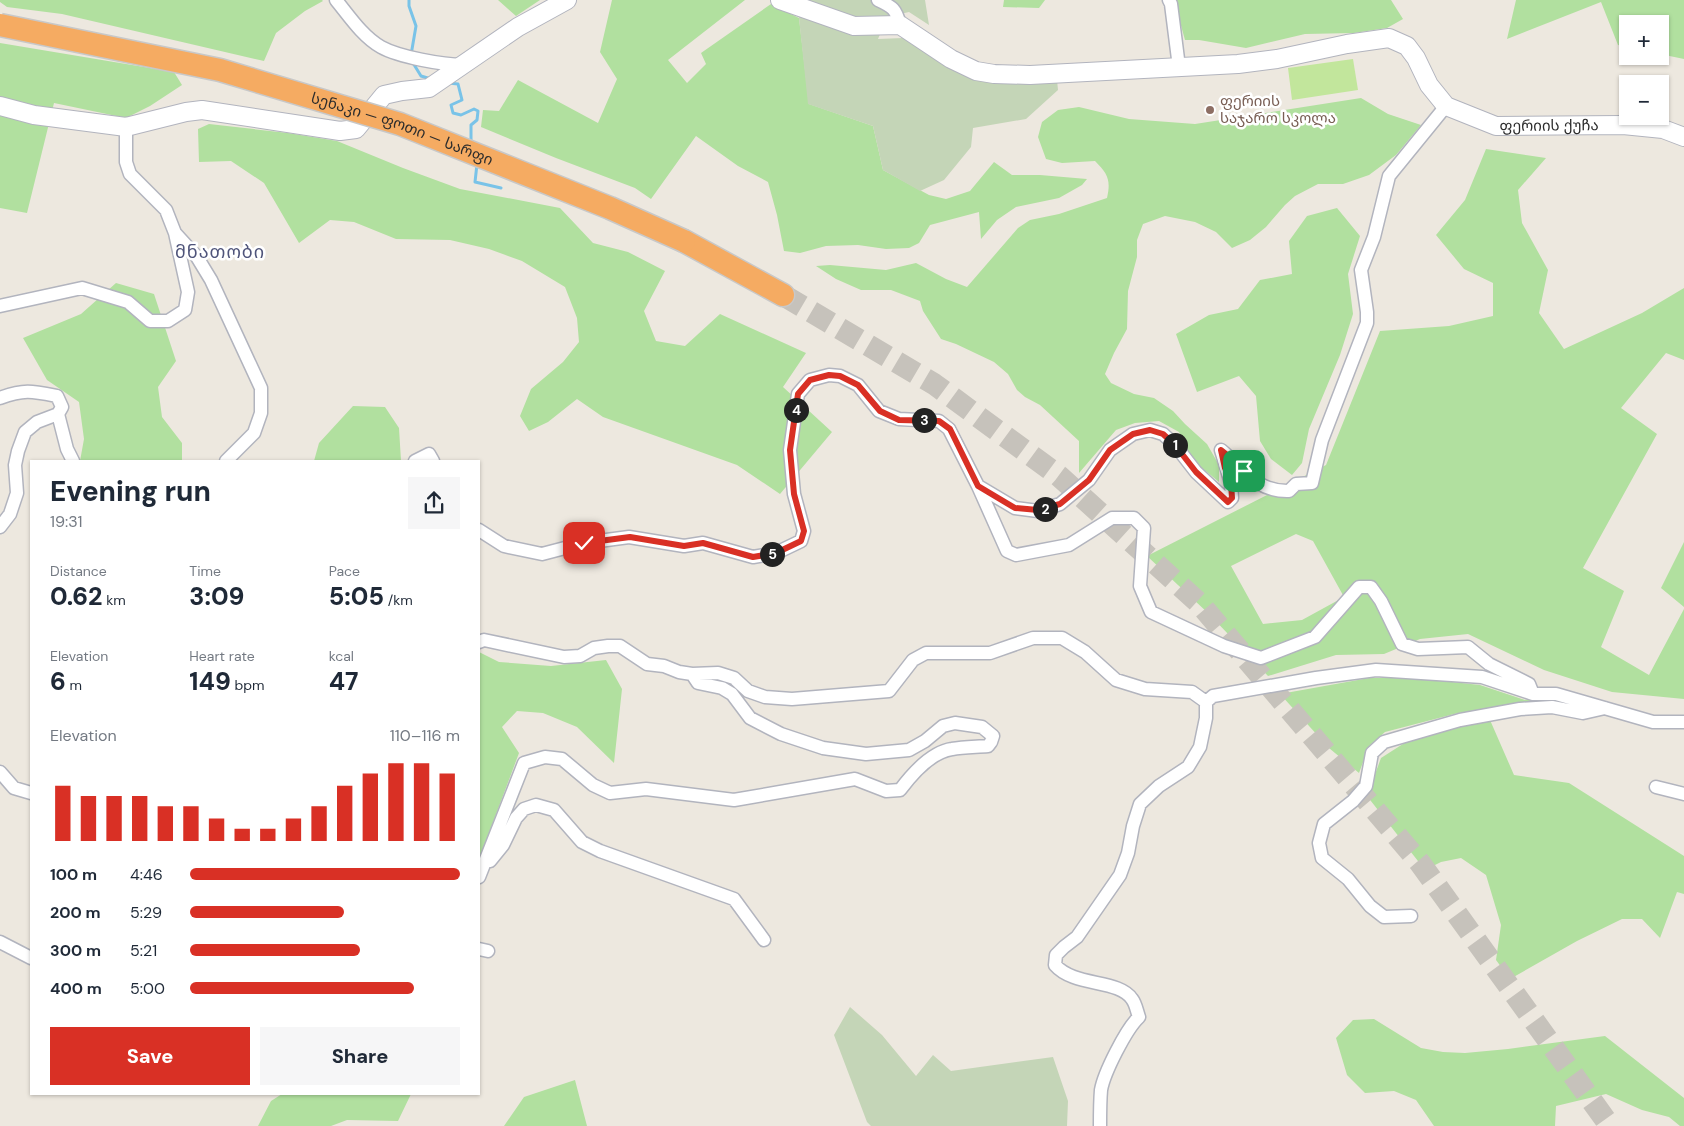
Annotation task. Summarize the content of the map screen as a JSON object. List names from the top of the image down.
{
  "streets": {
    "highway": ["სენაკი — ფოთი — სარფი"],
    "street": ["ფერიის ქუჩა"]
  },
  "districts": ["მნათობი"],
  "places": ["ფერიის საჯარო სკოლა"],
  "page": {
    "map_buttons": ["+", "−"],
    "pins": [
      "4",
      "3",
      "1",
      "2",
      "5"
    ],
    "heading": ["Evening run", "19:31"],
    "stats": [
      ["Distance", "0.62 km"],
      ["Time", "3:09"],
      ["Pace", "5:05 /km"],
      ["Elevation", "6 m"],
      ["Heart rate", "149 bpm"],
      ["kcal", "47"]
    ],
    "chart": ["Elevation", "110–116 m"],
    "list": [
      {
        "name": "100 m",
        "note": "4:46"
      },
      {
        "name": "200 m",
        "note": "5:29"
      },
      {
        "name": "300 m",
        "note": "5:21"
      },
      {
        "name": "400 m",
        "note": "5:00"
      }
    ],
    "buttons": ["Save", "Share"]
  }
}
